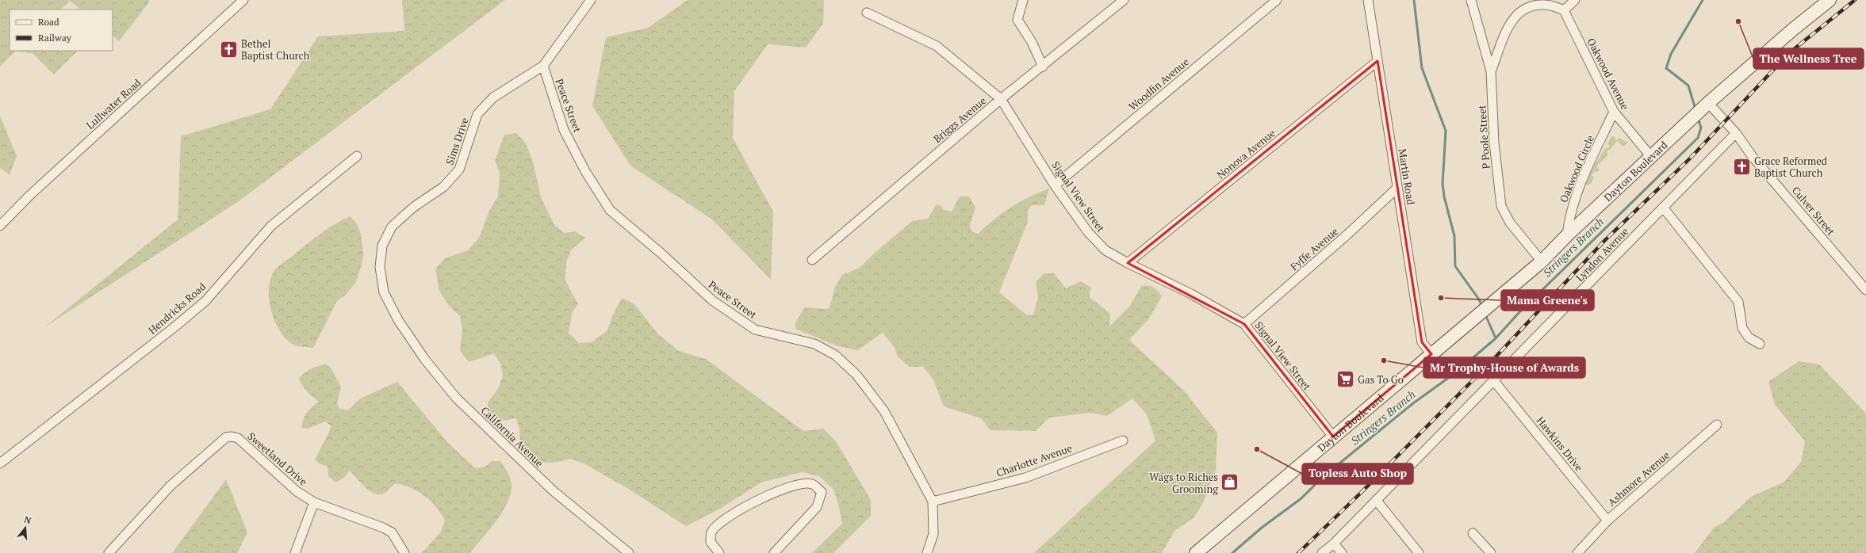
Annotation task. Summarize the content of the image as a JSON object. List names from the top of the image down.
{
  "streets": {
    "main road": ["Dayton Boulevard"],
    "street": [
      "Oakwood Avenue",
      "Woodfin Avenue",
      "Lullwater Road",
      "Peace Street",
      "Briggs Avenue",
      "P Poole Street",
      "Sims Drive",
      "Nonova Avenue",
      "Oakwood Circle",
      "Martin Road",
      "Signal View Street",
      "Culver Street",
      "Fyffe Avenue",
      "Lyndon Avenue",
      "Hendricks Road",
      "California Avenue",
      "Hawkins Drive",
      "Sweetland Drive",
      "Charlotte Avenue",
      "Ashmore Avenue"
    ]
  },
  "crossings": [
    ["Oakwood Avenue", "Oakwood Circle"],
    ["Oakwood Avenue", "Dayton Boulevard"],
    ["Woodfin Avenue", "Signal View Street"],
    ["Peace Street", "Sims Drive"],
    ["Peace Street", "Charlotte Avenue"],
    ["Briggs Avenue", "Signal View Street"],
    ["P Poole Street", "Dayton Boulevard"],
    ["Sims Drive", "California Avenue"],
    ["Nonova Avenue", "Martin Road"],
    ["Nonova Avenue", "Signal View Street"],
    ["Oakwood Circle", "Dayton Boulevard"],
    ["Dayton Boulevard", "Martin Road"],
    ["Dayton Boulevard", "Signal View Street"],
    ["Dayton Boulevard", "Culver Street"],
    ["Martin Road", "Fyffe Avenue"],
    ["Signal View Street", "Fyffe Avenue"],
    ["Culver Street", "Lyndon Avenue"],
    ["Lyndon Avenue", "Hawkins Drive"],
    ["Hawkins Drive", "Ashmore Avenue"]
  ],
  "water": ["Stringers Branch"],
  "places": {
    "other": [
      "The Wellness Tree",
      "Mama Greene's",
      "Mr Trophy-House of Awards",
      "Topless Auto Shop"
    ],
    "church": ["Bethel Baptist Church", "Grace Reformed Baptist Church"],
    "supermarket": ["Gas To Go"],
    "shop": ["Wags to Riches Grooming"]
  },
  "legend": ["Road", "Railway"],
  "north": "top"
}
